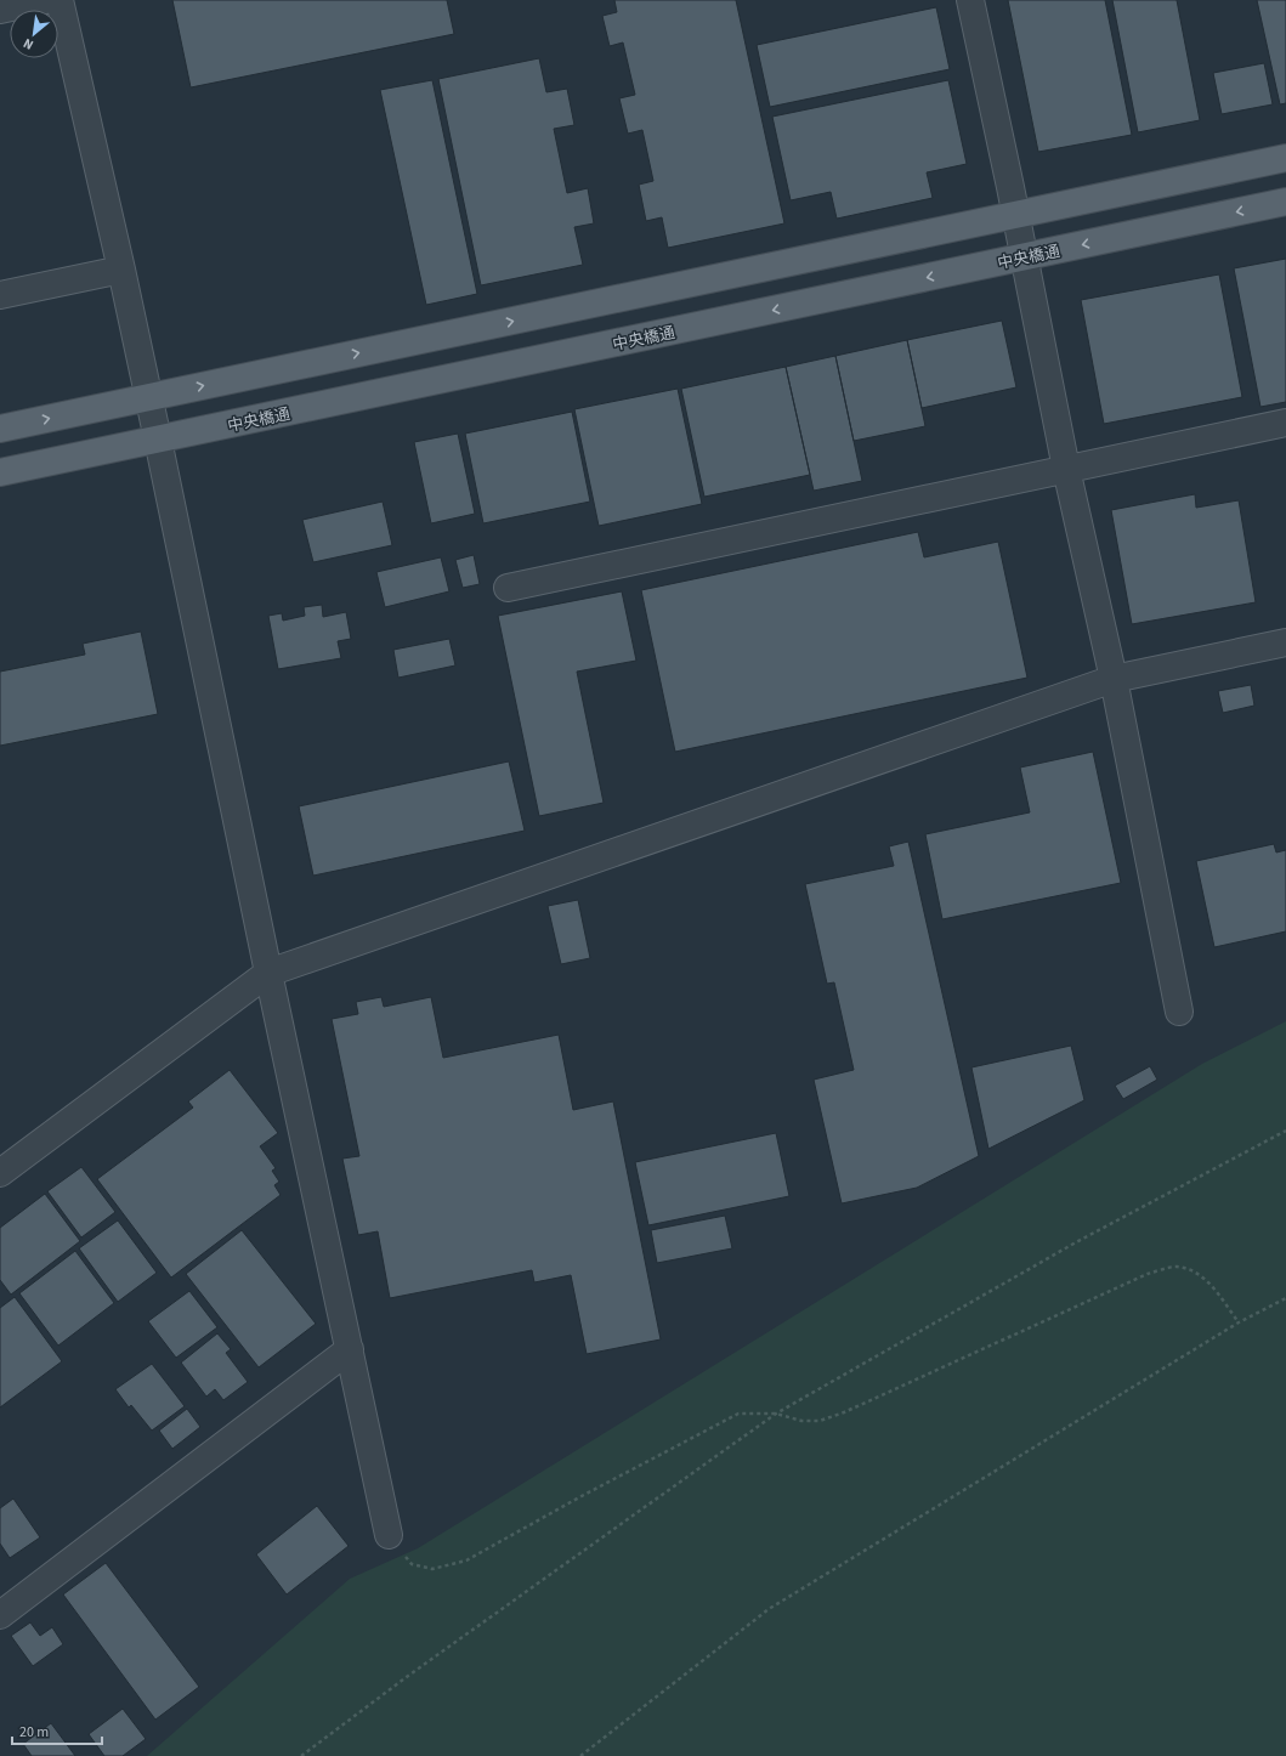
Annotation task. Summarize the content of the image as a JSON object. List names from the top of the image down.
{
  "streets": {
    "main road": ["中央橋通"]
  },
  "scale_bar": "20 m",
  "north": "bottom left"
}
